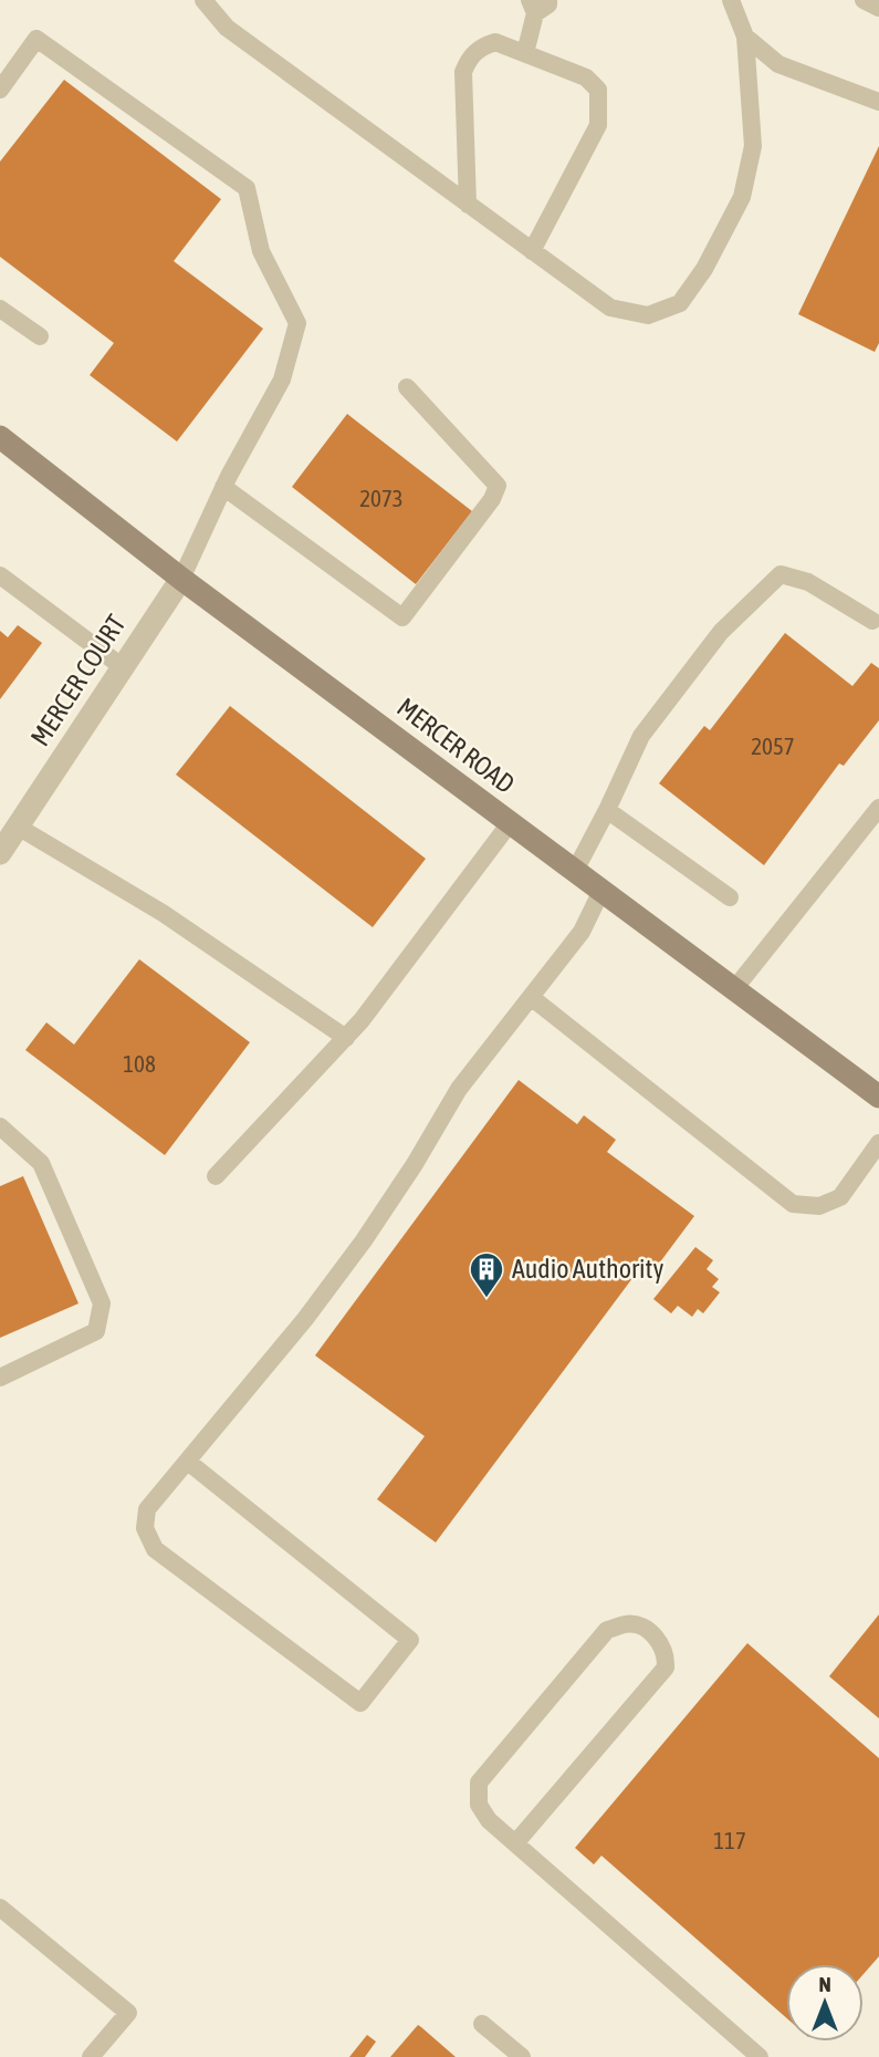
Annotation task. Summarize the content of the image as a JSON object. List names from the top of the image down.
{
  "streets": {
    "street": ["MERCER COURT", "MERCER ROAD"]
  },
  "crossings": [
    ["MERCER COURT", "MERCER ROAD"]
  ],
  "places": {
    "building": ["Audio Authority"]
  },
  "house_numbers": [
    "2073",
    "2057",
    "108",
    "117"
  ],
  "north": "top"
}
